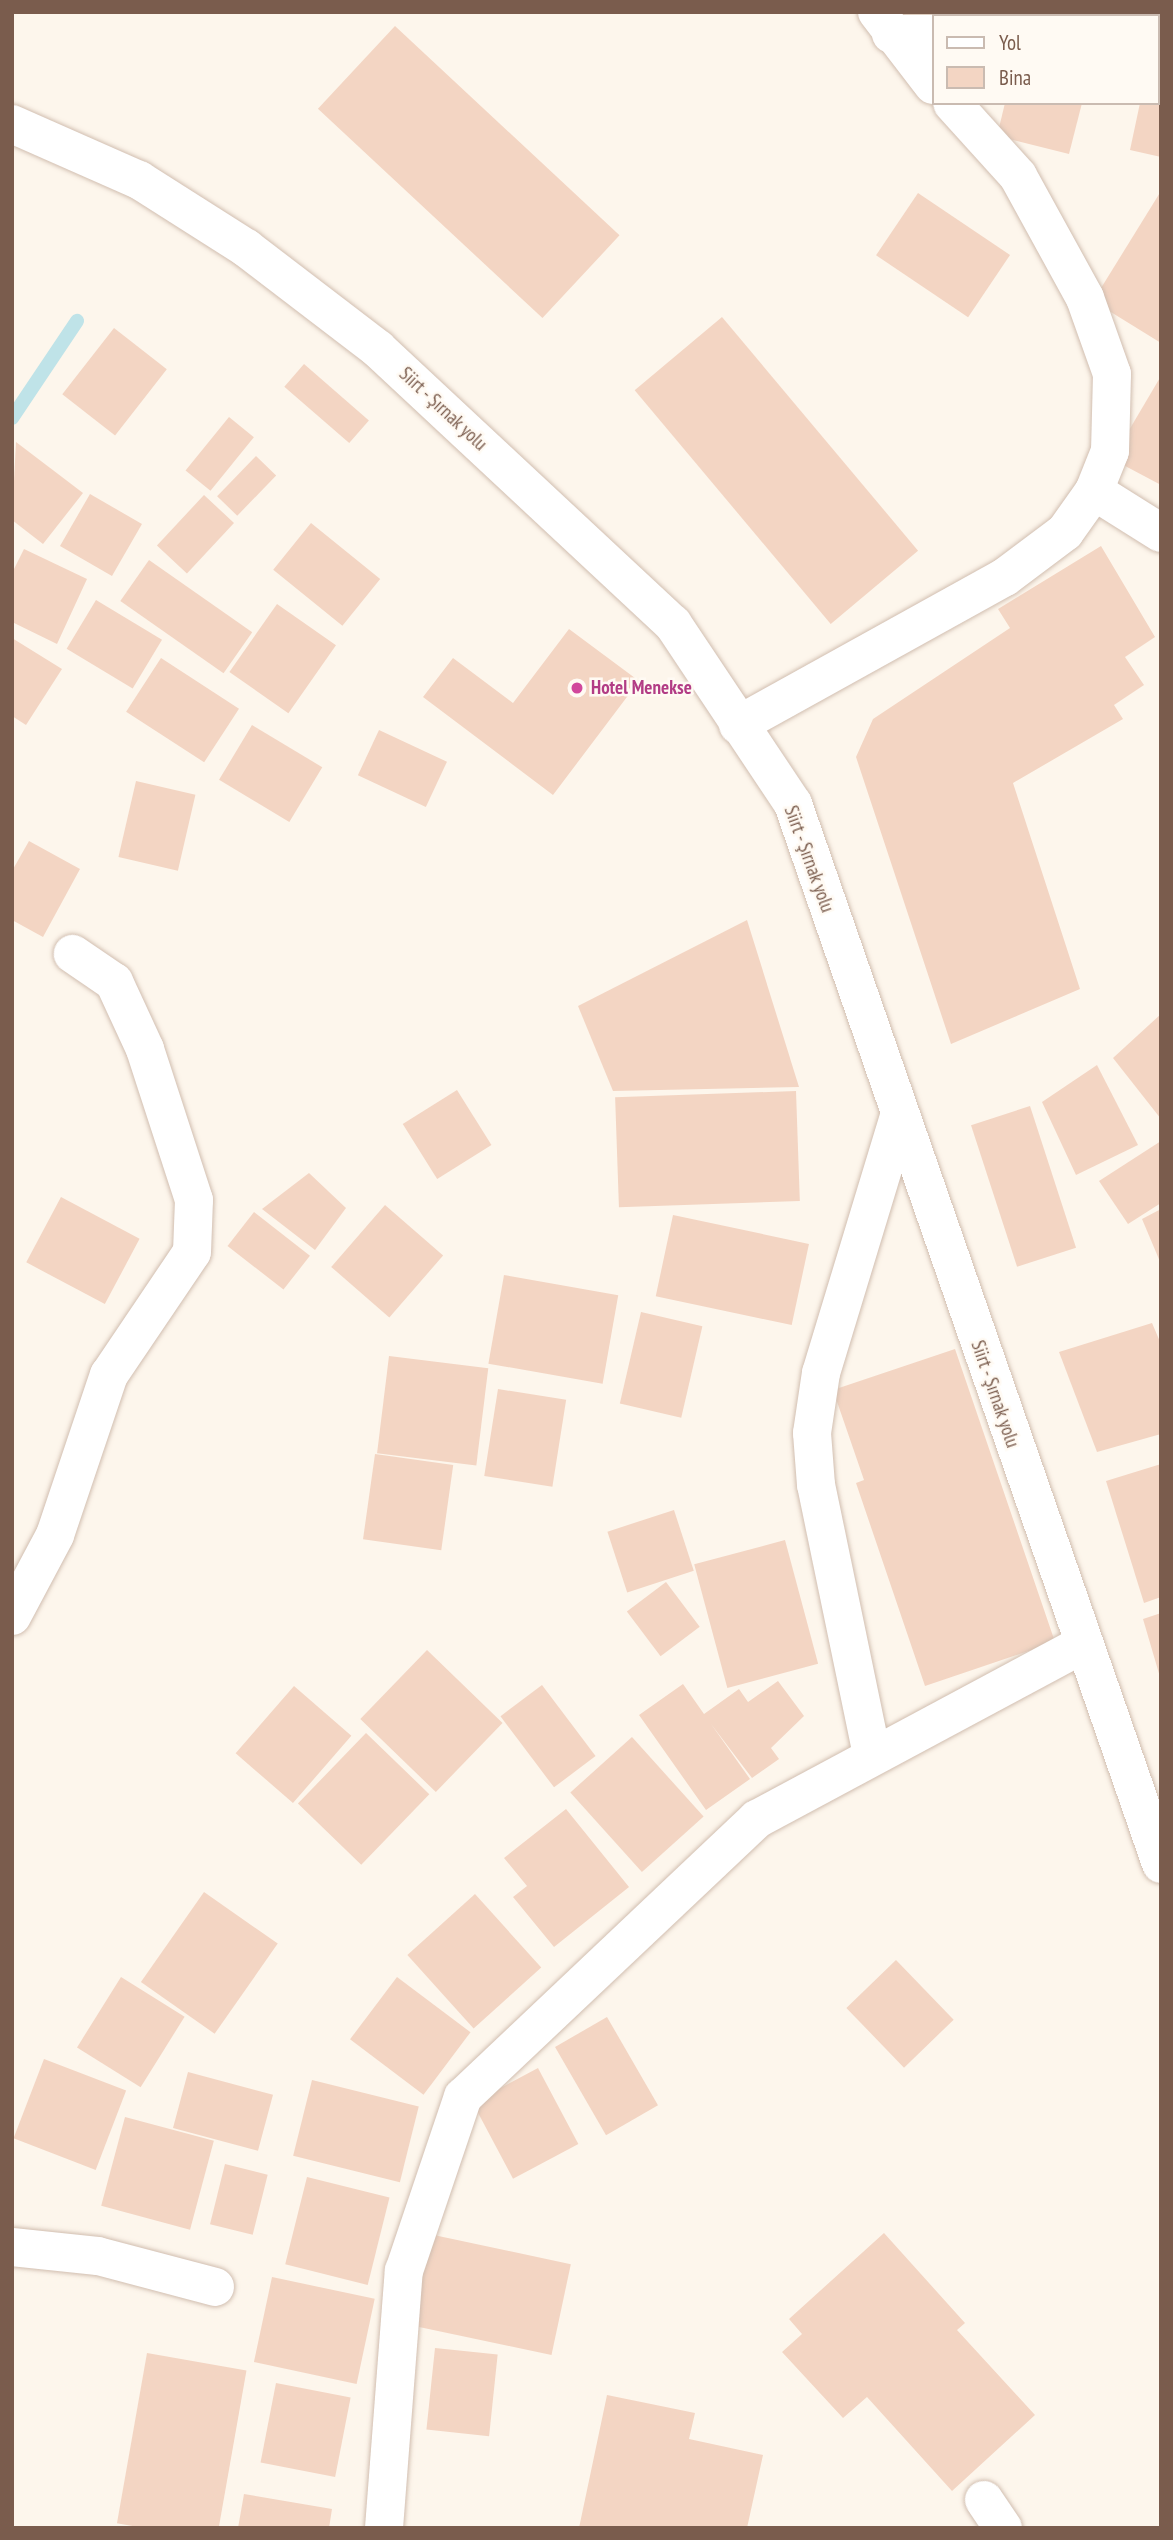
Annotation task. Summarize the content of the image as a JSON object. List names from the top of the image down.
{
  "streets": {
    "street": ["Siirt - Şırnak yolu"]
  },
  "places": ["Hotel Menekse"],
  "legend": ["Yol", "Bina"]
}
